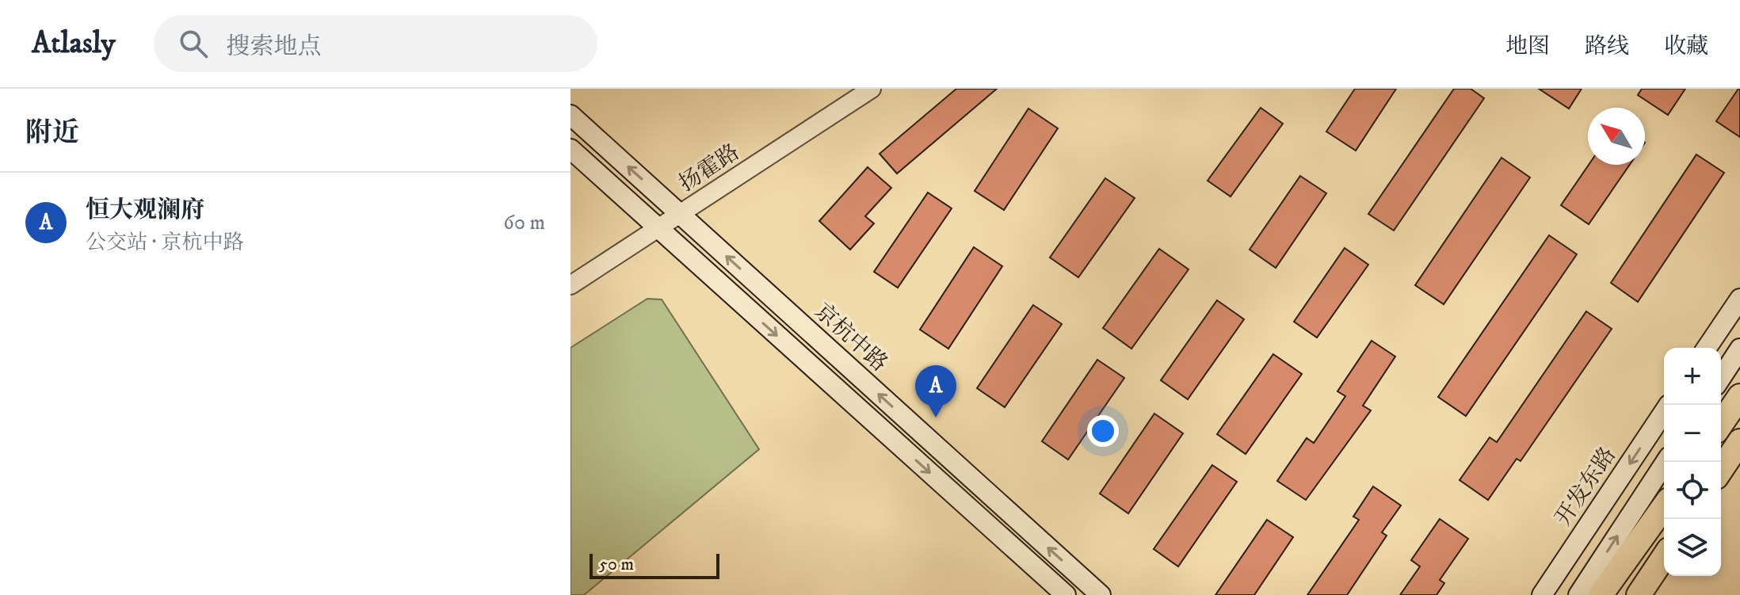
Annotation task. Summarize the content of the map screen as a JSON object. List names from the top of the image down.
{
  "streets": {
    "main road": ["京杭中路", "开发东路"],
    "street": ["扬霍路"]
  },
  "crossings": [
    ["扬霍路", "京杭中路"]
  ],
  "scale_bar": "50 m",
  "north": "top left",
  "page": {
    "header": "Atlasly",
    "search": "搜索地点",
    "nav": ["地图", "路线", "收藏"],
    "heading": "附近",
    "list": [
      {
        "mark": "A",
        "name": "恒大观澜府",
        "note": "公交站 · 京杭中路",
        "value": "60 m"
      }
    ],
    "map_buttons": ["+", "−"],
    "pins": "A",
    "scale": "50 m"
  }
}
